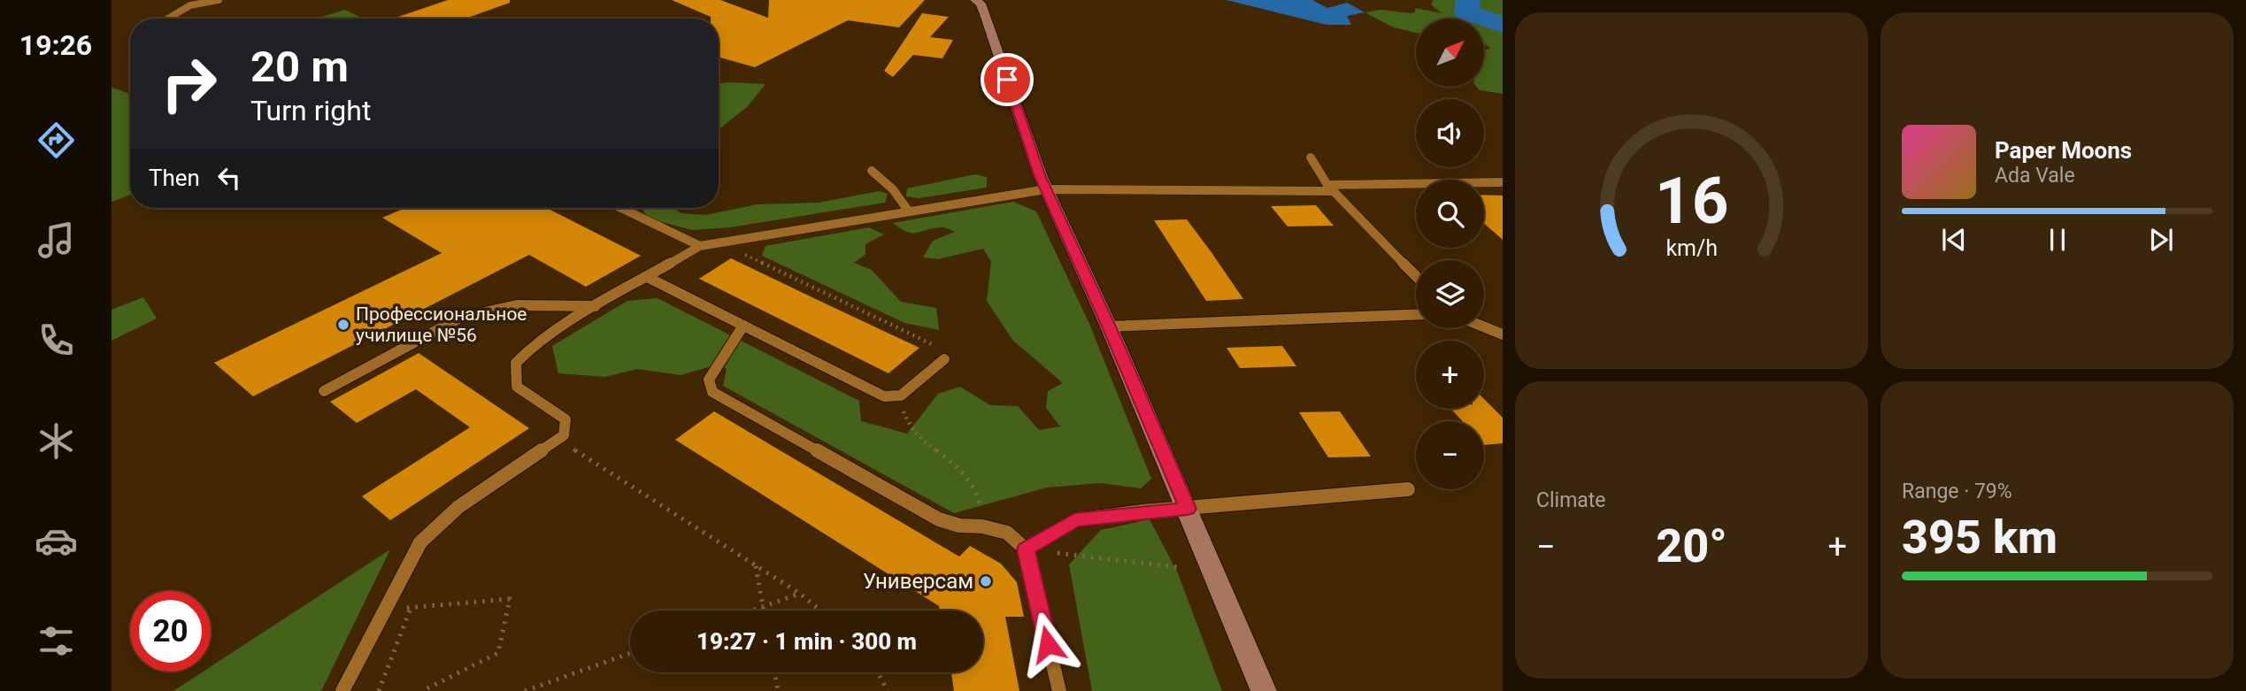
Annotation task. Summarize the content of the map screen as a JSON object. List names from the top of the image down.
{
  "places": ["Профессиональное училище №56", "Универсам"],
  "north": "top right",
  "page": {
    "tabs": "19:26",
    "map_buttons": ["+", "−"],
    "turn": ["20 m", "Turn right"],
    "song": ["Paper Moons", "Ada Vale"],
    "then": "Then",
    "tile": [
      "Climate",
      ["Range · 79%", "395 km"]
    ],
    "heat": ["−", "20°", "+"],
    "limit": "20",
    "trip": "19:27 · 1 min · 300 m",
    "gauge": ["16", "km/h"]
  }
}
